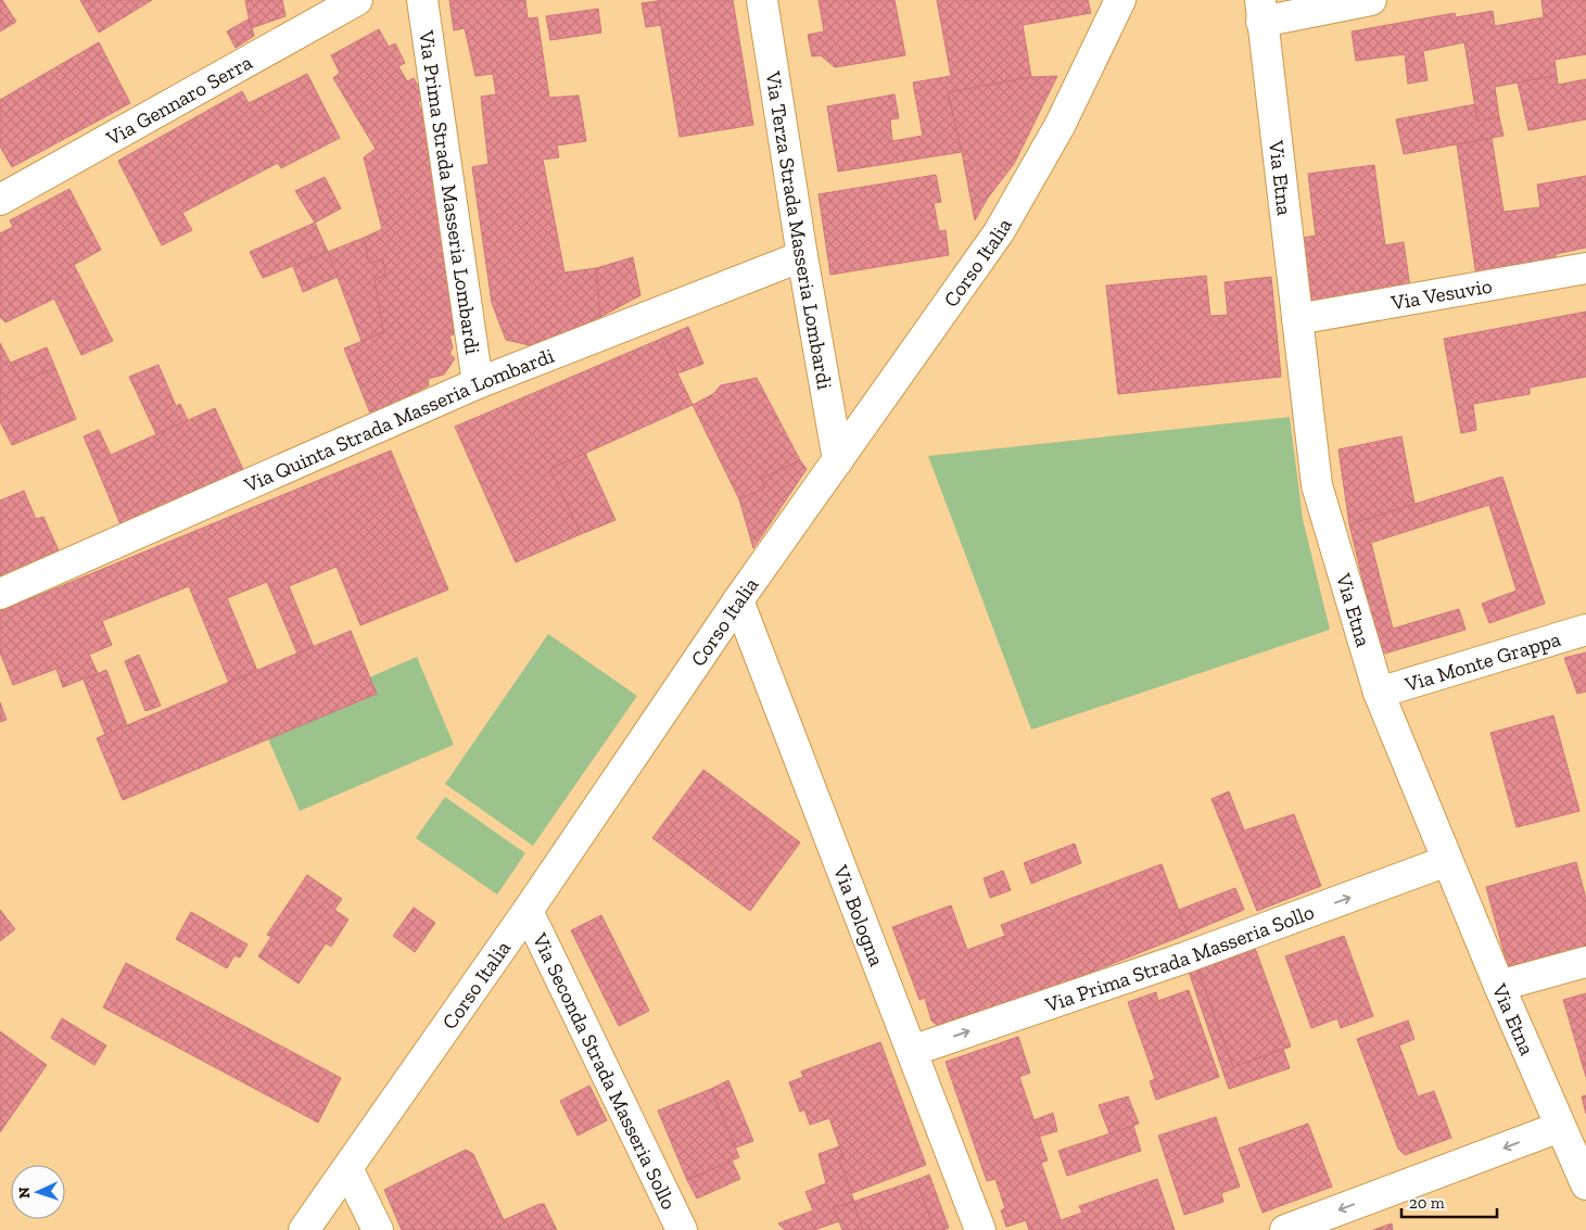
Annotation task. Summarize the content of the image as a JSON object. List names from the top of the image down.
{
  "streets": {
    "street": [
      "Via Gennaro Serra",
      "Via Etna",
      "Via Prima Strada Masseria Lombardi",
      "Via Terza Strada Masseria Lombardi",
      "Corso Italia",
      "Via Vesuvio",
      "Via Quinta Strada Masseria Lombardi",
      "Via Monte Grappa",
      "Via Bologna",
      "Via Prima Strada Masseria Sollo",
      "Via Seconda Strada Masseria Sollo"
    ]
  },
  "crossings": [
    ["Via Etna", "Via Vesuvio"],
    ["Via Etna", "Via Monte Grappa"],
    ["Via Etna", "Via Prima Strada Masseria Sollo"],
    ["Via Prima Strada Masseria Lombardi", "Via Quinta Strada Masseria Lombardi"],
    ["Via Terza Strada Masseria Lombardi", "Corso Italia"],
    ["Via Terza Strada Masseria Lombardi", "Via Quinta Strada Masseria Lombardi"],
    ["Corso Italia", "Via Bologna"],
    ["Corso Italia", "Via Seconda Strada Masseria Sollo"],
    ["Via Bologna", "Via Prima Strada Masseria Sollo"]
  ],
  "one_way": ["Via Prima Strada Masseria Sollo"],
  "scale_bar": "20 m",
  "north": "left"
}
